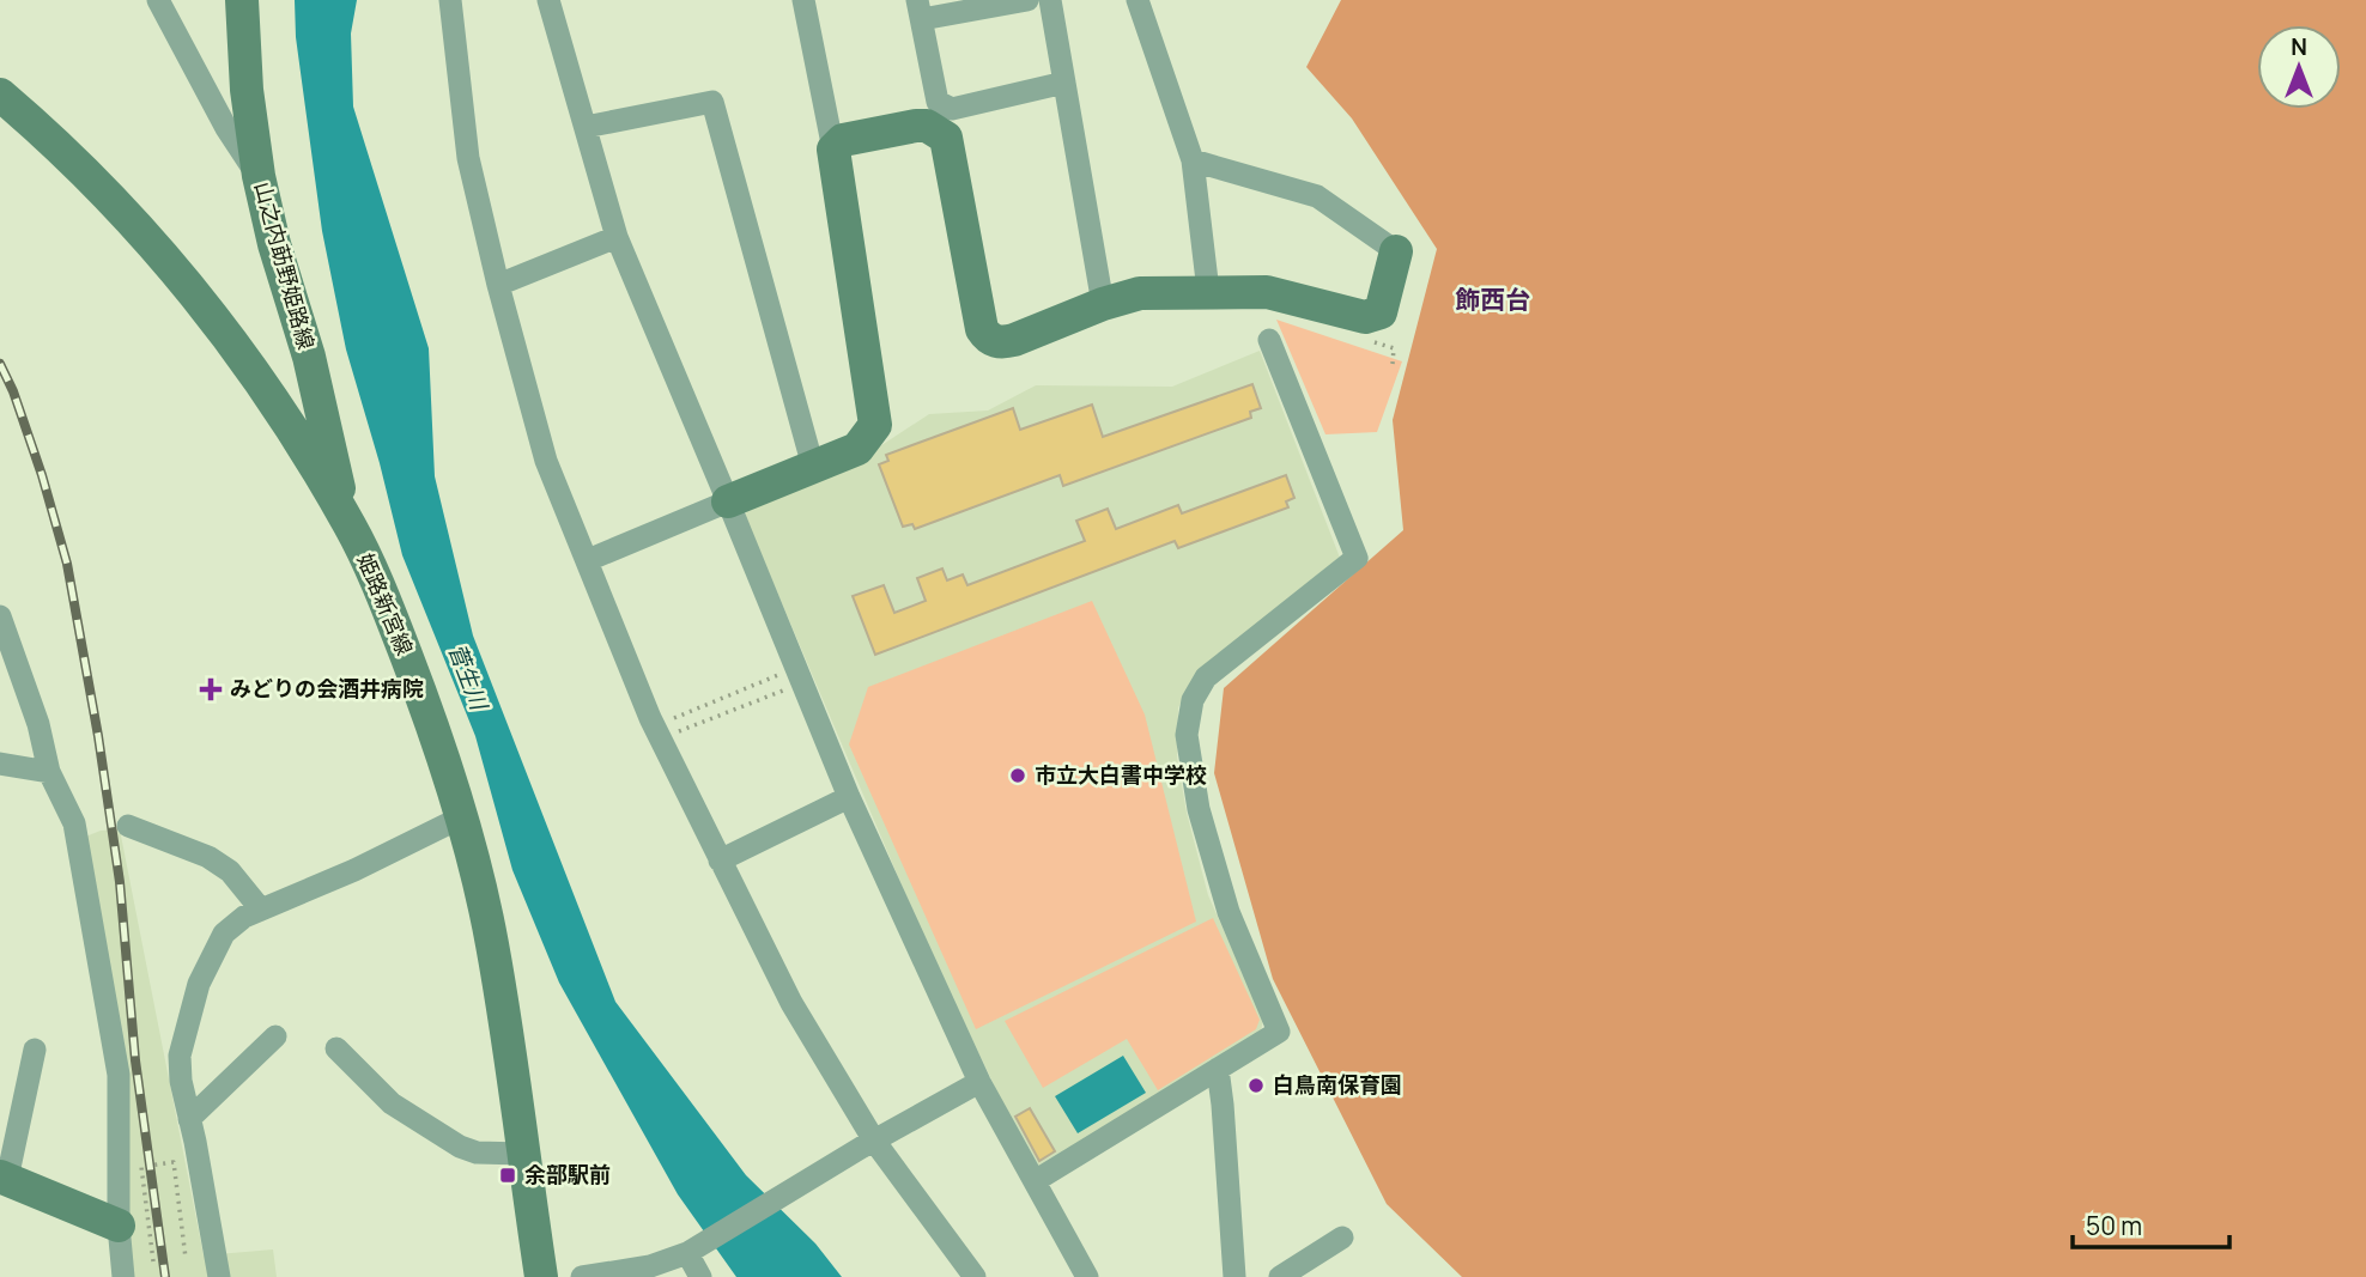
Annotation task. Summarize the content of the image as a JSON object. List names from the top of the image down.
{
  "streets": {
    "main road": ["山之内莇野姫路線", "姫路新宮線"]
  },
  "crossings": [
    ["山之内莇野姫路線", "姫路新宮線"]
  ],
  "districts": ["飾西台"],
  "water": ["菅生川"],
  "places": {
    "health": ["みどりの会酒井病院"],
    "other": ["市立大白書中学校", "白鳥南保育園"],
    "transit": ["余部駅前"]
  },
  "scale_bar": "50 m",
  "north": "top"
}
